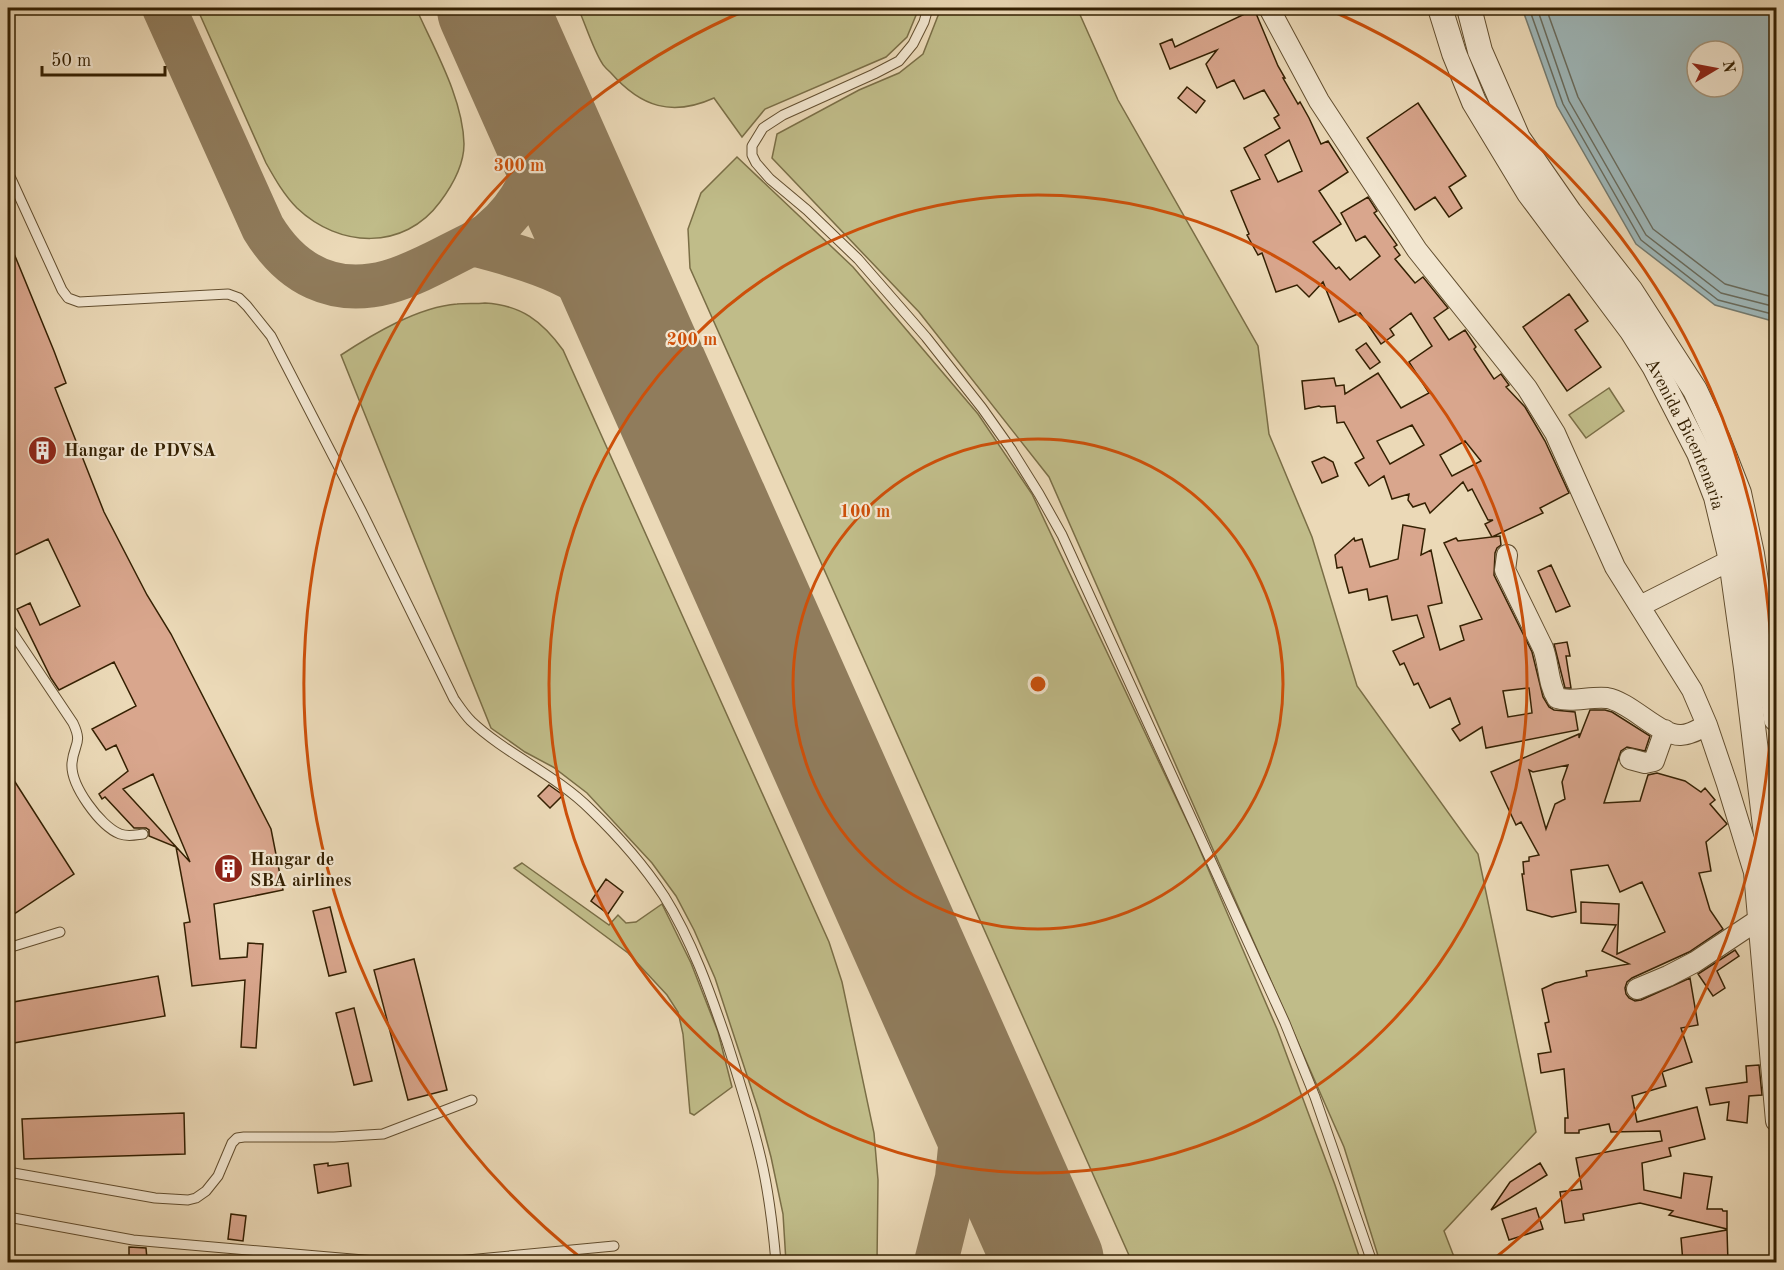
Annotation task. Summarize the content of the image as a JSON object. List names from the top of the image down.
{
  "streets": {
    "street": ["Avenida Bicentenaria"]
  },
  "places": {
    "building": ["Hangar de PDVSA", "Hangar de SBA airlines"]
  },
  "scale_bar": "50 m",
  "north": "right",
  "rings": ["300 m", "200 m", "100 m"]
}
